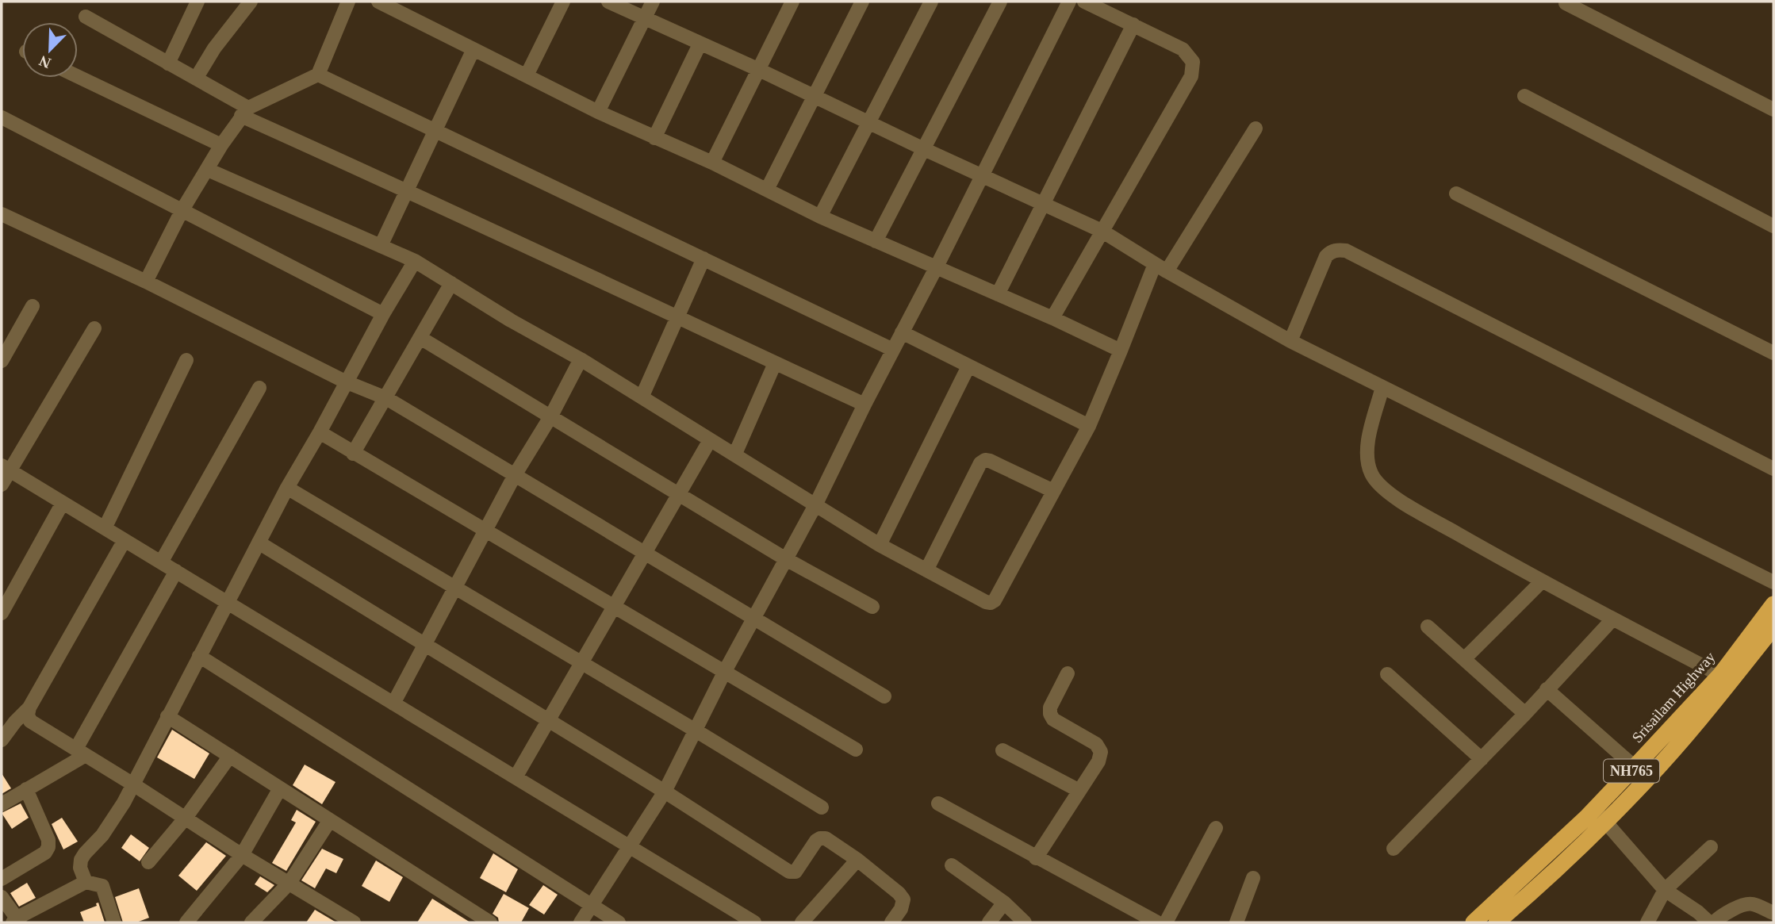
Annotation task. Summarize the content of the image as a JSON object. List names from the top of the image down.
{
  "streets": {
    "highway": ["Srisailam Highway", "NH765"]
  },
  "north": "bottom left"
}
